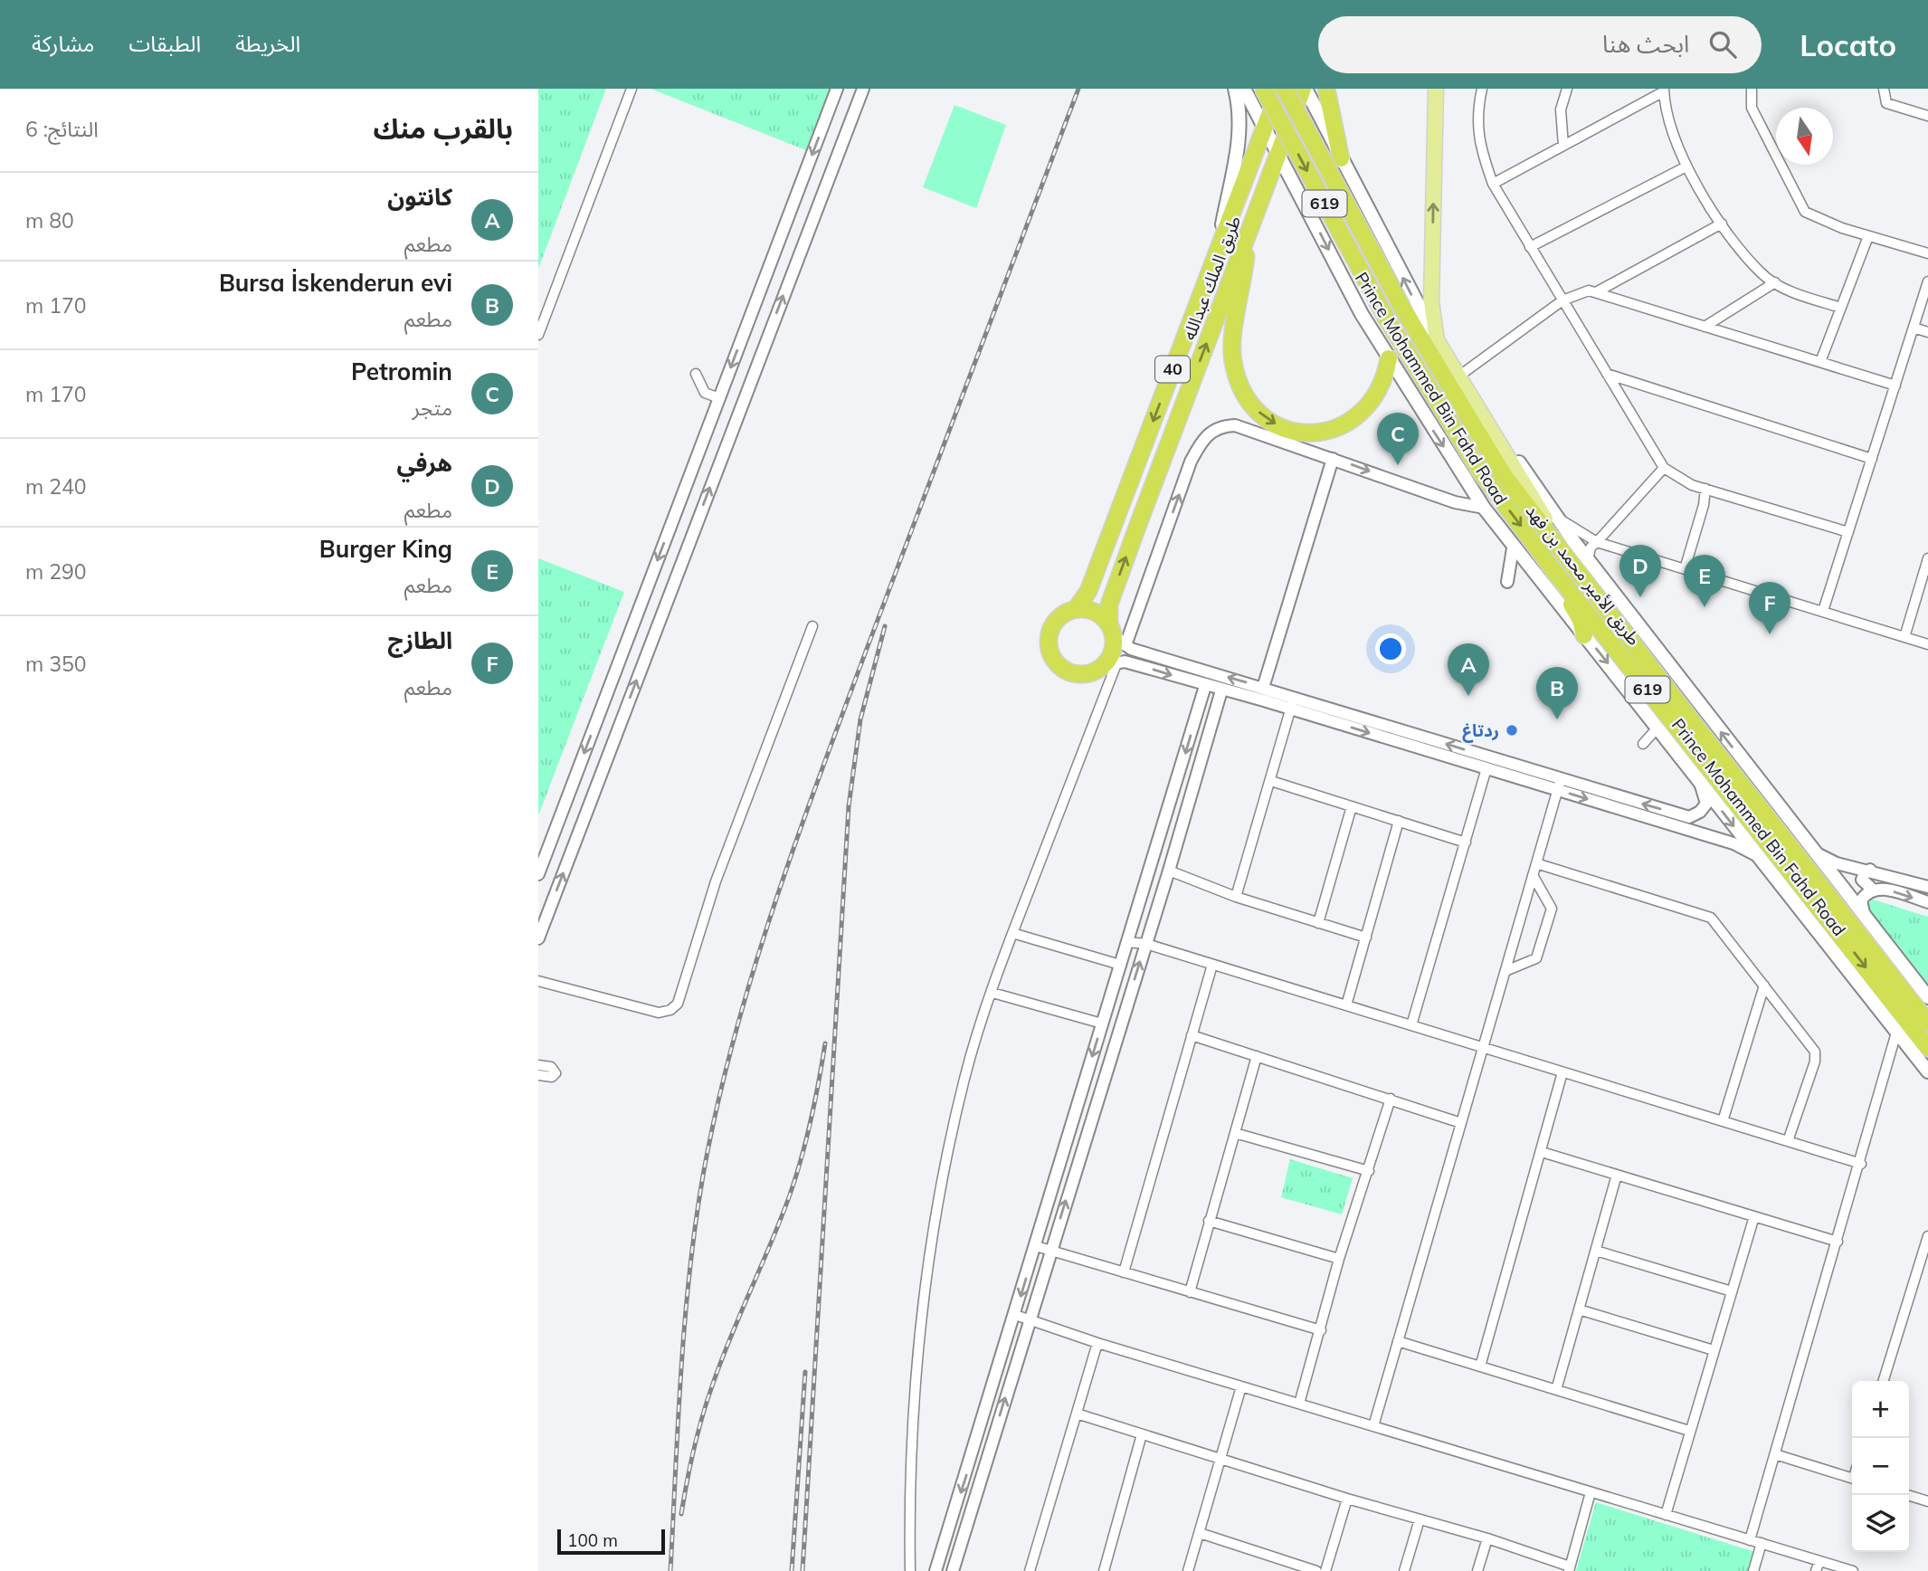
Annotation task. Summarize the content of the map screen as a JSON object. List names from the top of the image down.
{
  "streets": {
    "highway": [
      "619",
      "طريق الملك عبدالله",
      "40",
      "طريق الأمير محمد بن فهد"
    ],
    "main road": ["Prince Mohammed Bin Fahd Road"]
  },
  "crossings": [
    ["طريق الملك عبدالله", "Prince Mohammed Bin Fahd Road"]
  ],
  "places": ["ردتاغ"],
  "scale_bar": "100 m",
  "north": "bottom",
  "page": {
    "header": "Locato",
    "search": "ابحث هنا",
    "nav": ["الخريطة", "الطبقات", "مشاركة"],
    "heading": ["بالقرب منك", "النتائج: 6"],
    "list": [
      {
        "mark": "A",
        "name": "كانتون",
        "note": "مطعم",
        "value": "80 m"
      },
      {
        "mark": "B",
        "name": "Bursa İskenderun evi",
        "note": "مطعم",
        "value": "170 m"
      },
      {
        "mark": "C",
        "name": "Petromin",
        "note": "متجر",
        "value": "170 m"
      },
      {
        "mark": "D",
        "name": "هرفي",
        "note": "مطعم",
        "value": "240 m"
      },
      {
        "mark": "E",
        "name": "Burger King",
        "note": "مطعم",
        "value": "290 m"
      },
      {
        "mark": "F",
        "name": "الطازج",
        "note": "مطعم",
        "value": "350 m"
      }
    ],
    "pins": [
      "C",
      "D",
      "E",
      "F",
      "A",
      "B"
    ],
    "map_buttons": ["+", "−"],
    "scale": "100 m"
  }
}
